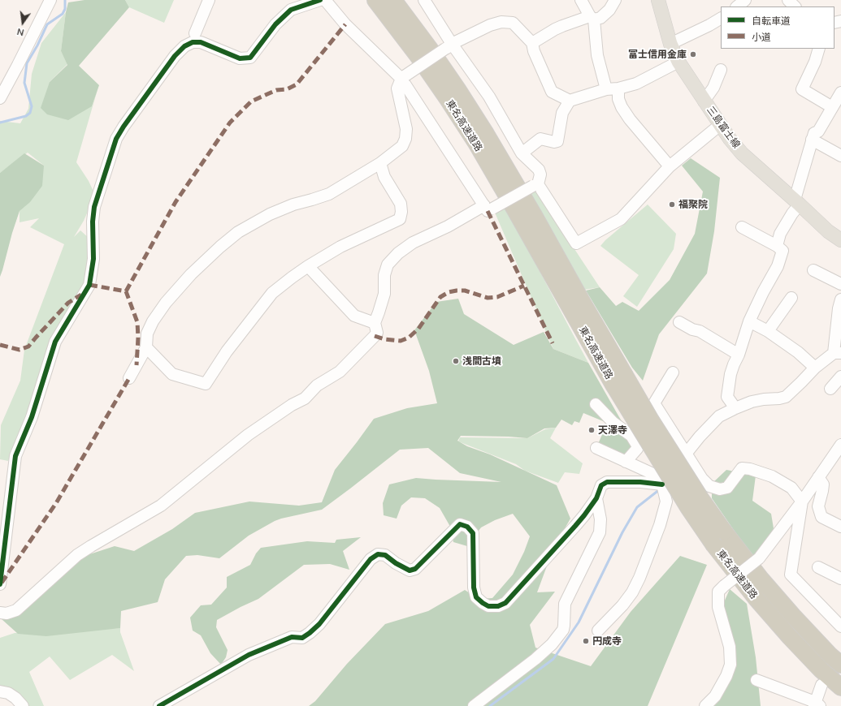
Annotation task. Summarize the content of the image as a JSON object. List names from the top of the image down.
{
  "streets": {
    "highway": ["東名高速道路"],
    "main road": ["三島富士線"]
  },
  "places": [
    "富士信用金庫",
    "福聚院",
    "浅間古墳",
    "天澤寺",
    "円成寺"
  ],
  "legend": ["自転車道", "小道"],
  "north": "bottom"
}
